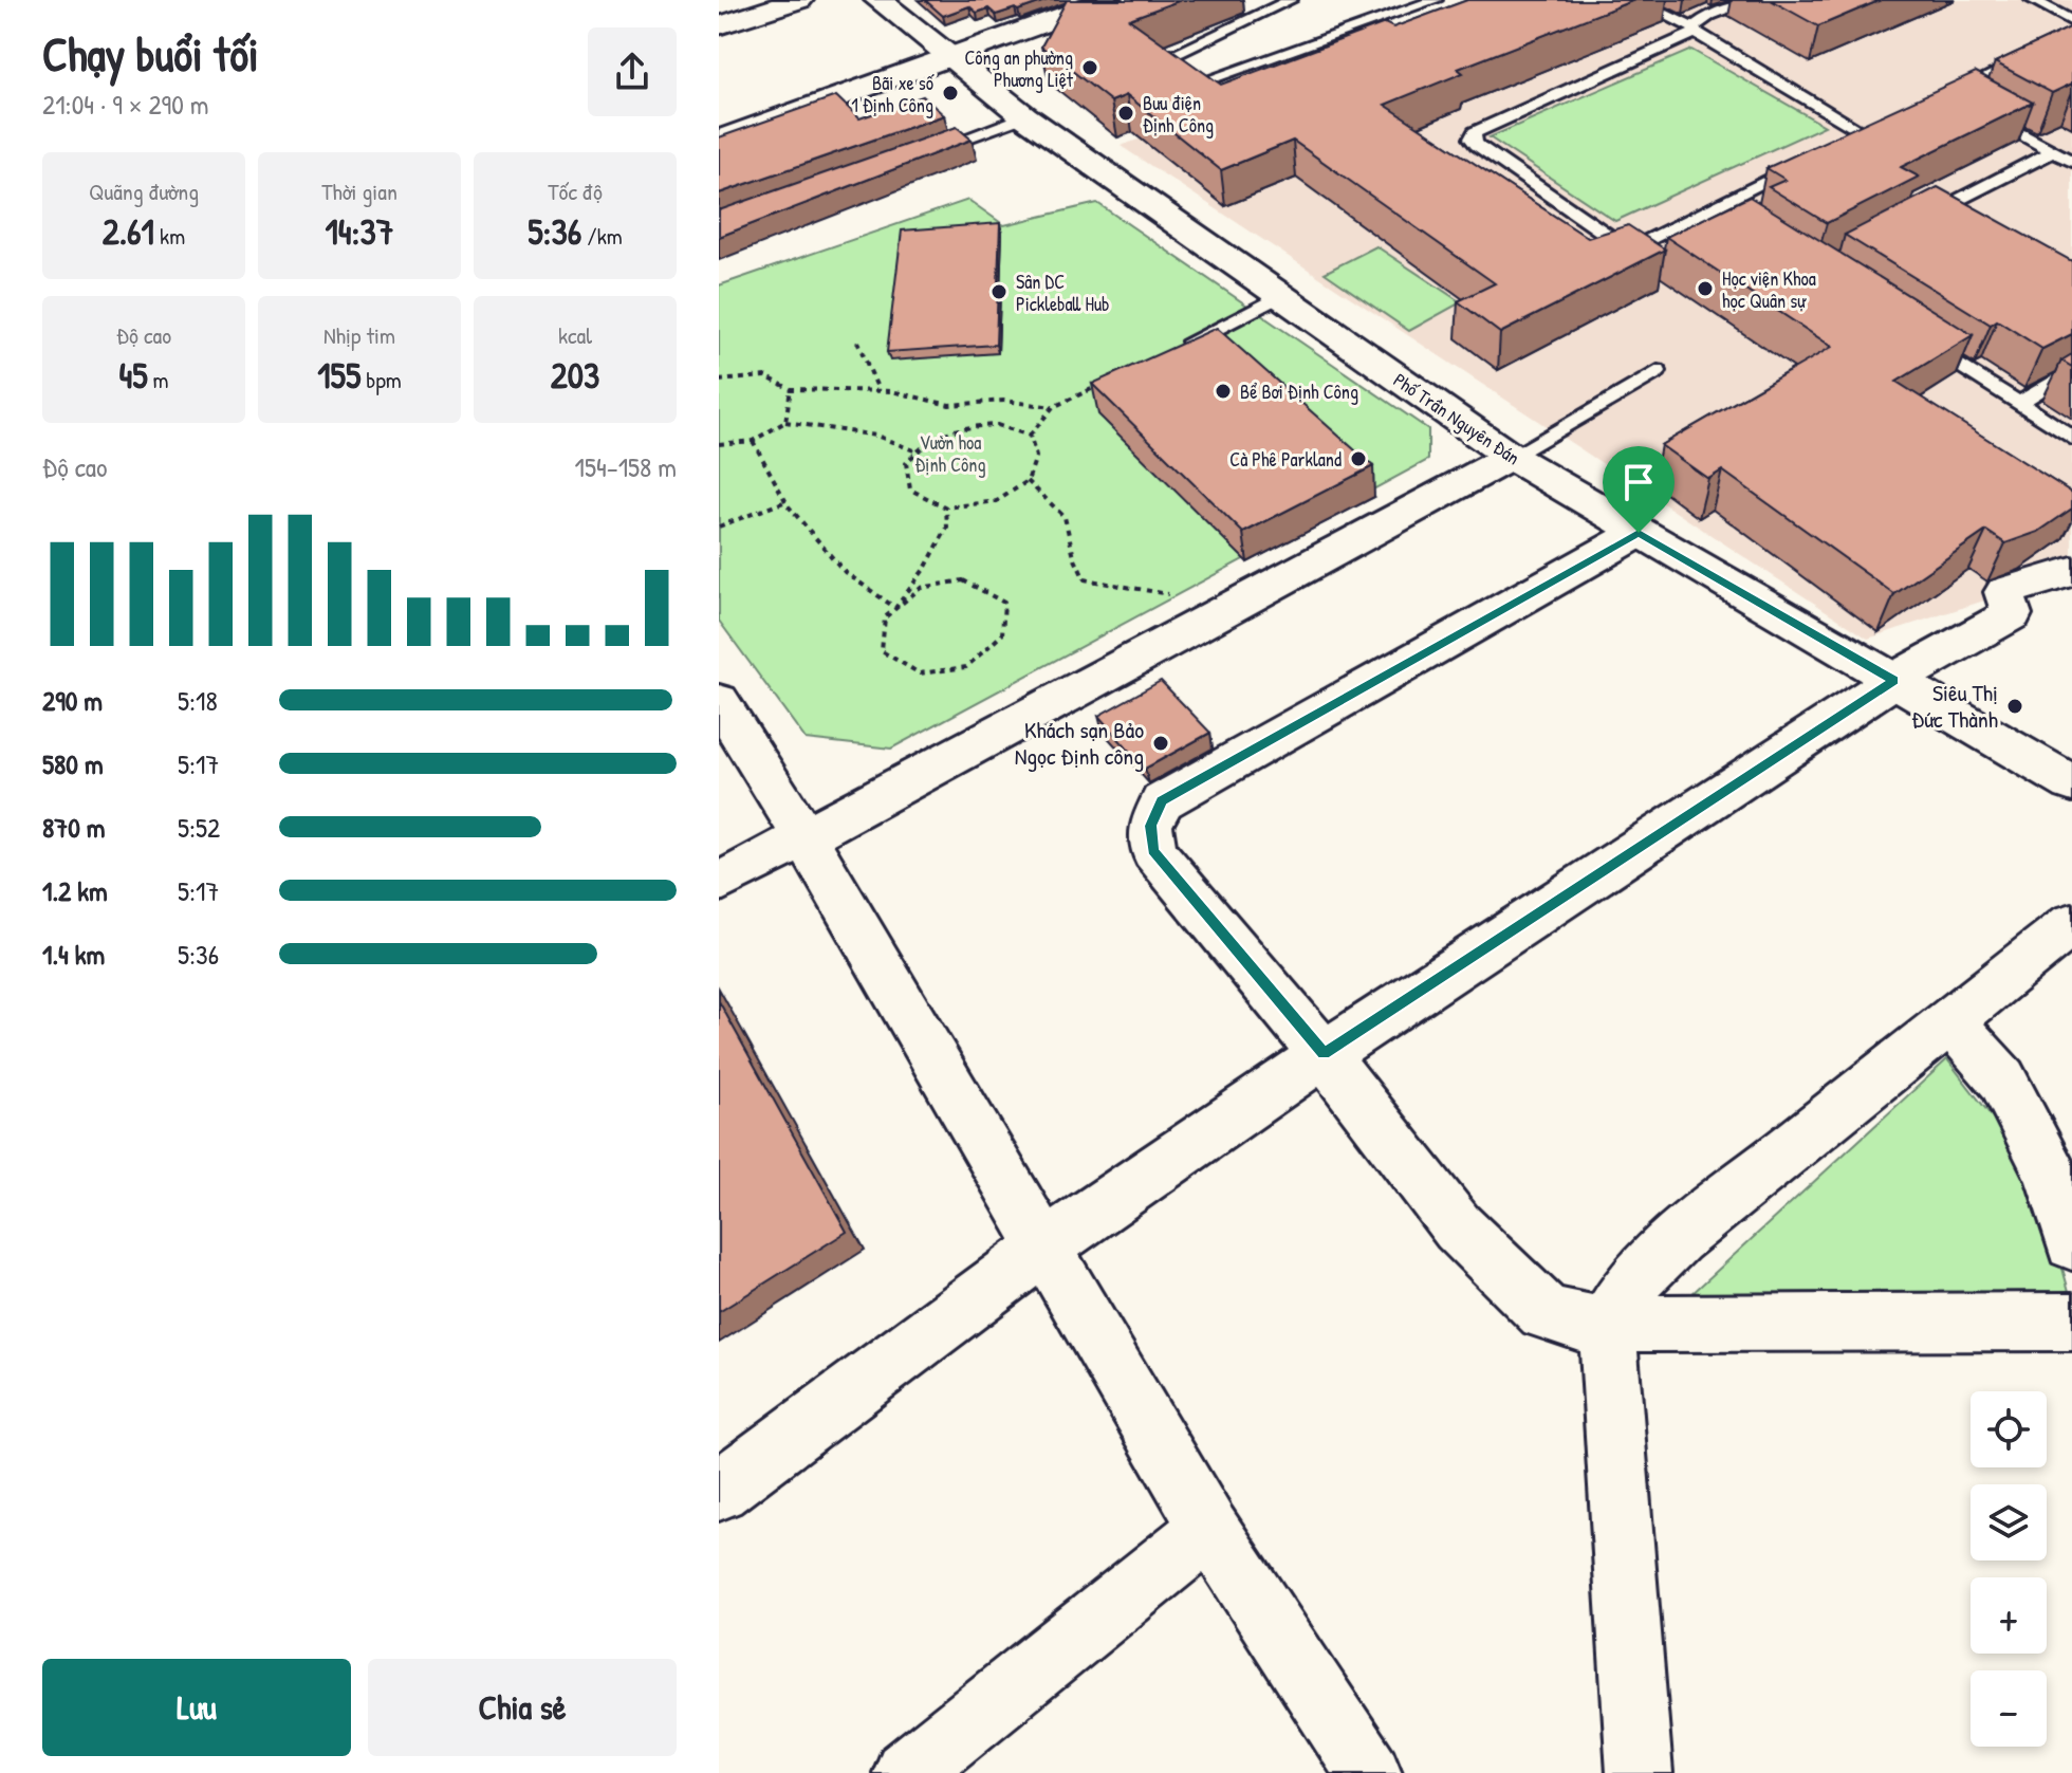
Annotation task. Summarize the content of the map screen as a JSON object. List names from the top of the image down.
{
  "streets": {
    "street": ["Phố Trần Nguyên Đán"]
  },
  "parks": ["Vườn hoa Định Công"],
  "places": [
    "Công an phường Phương Liệt",
    "Bãi xe số 1 Định Công",
    "Bưu điện Định Công",
    "Học viện Khoa học Quân sự",
    "Sân DC Pickleball Hub",
    "Bể Bơi Định Công",
    "Cà Phê Parkland",
    "Siêu Thị Đức Thành",
    "Khách sạn Bảo Ngọc Định công"
  ],
  "page": {
    "heading": ["Chạy buổi tối", "21:04 · 9 × 290 m"],
    "stats": [
      ["Quãng đường", "2.61 km"],
      ["Thời gian", "14:37"],
      ["Tốc độ", "5:36 /km"],
      ["Độ cao", "45 m"],
      ["Nhịp tim", "155 bpm"],
      ["kcal", "203"]
    ],
    "chart": ["Độ cao", "154–158 m"],
    "list": [
      {
        "name": "290 m",
        "note": "5:18"
      },
      {
        "name": "580 m",
        "note": "5:17"
      },
      {
        "name": "870 m",
        "note": "5:52"
      },
      {
        "name": "1.2 km",
        "note": "5:17"
      },
      {
        "name": "1.4 km",
        "note": "5:36"
      }
    ],
    "map_buttons": ["+", "−"],
    "buttons": ["Lưu", "Chia sẻ"]
  }
}
